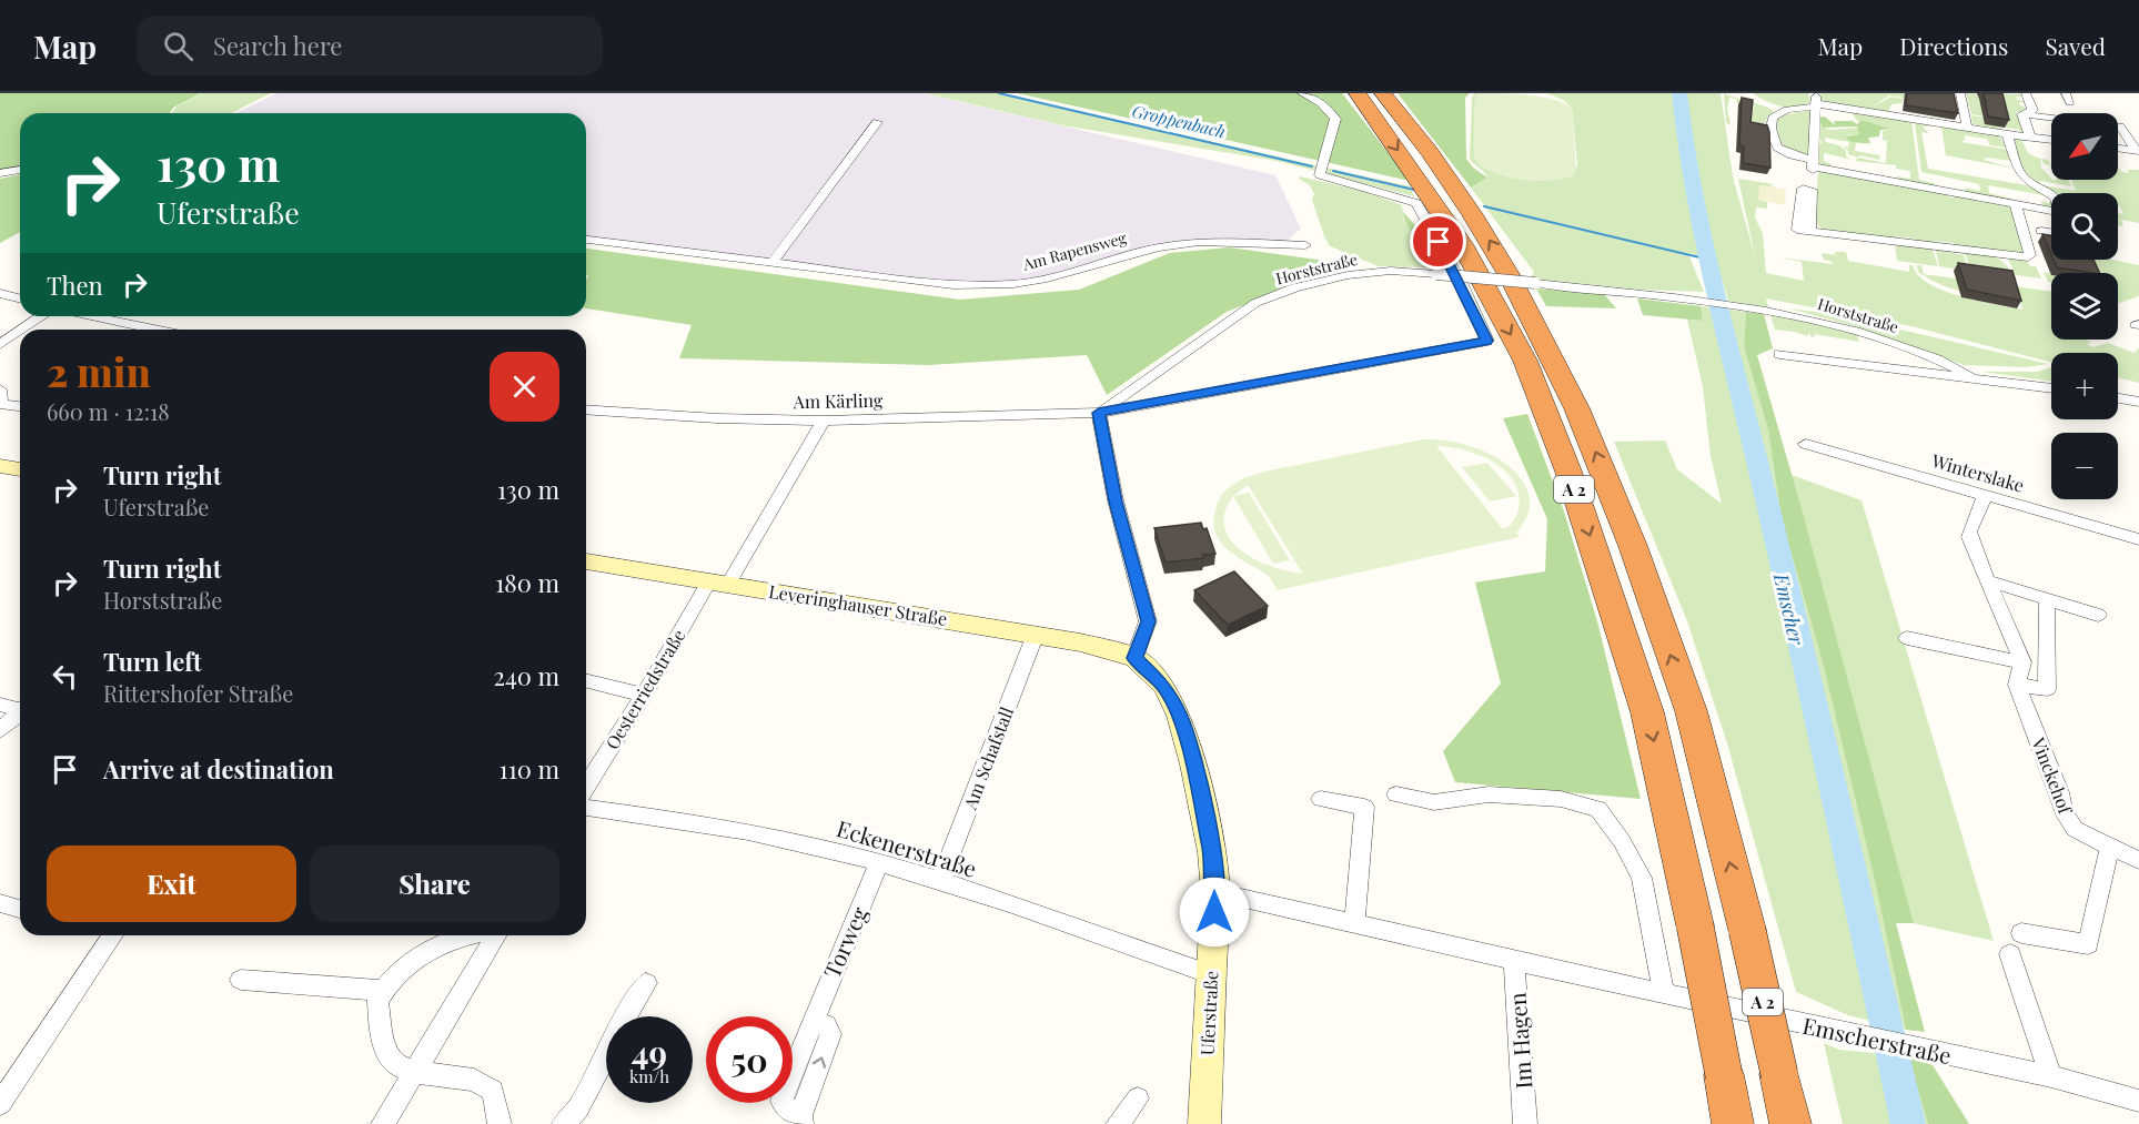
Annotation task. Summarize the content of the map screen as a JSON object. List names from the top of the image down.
{
  "streets": {
    "highway": ["A 2"],
    "main road": ["Leveringhauser Straße", "Uferstraße"],
    "street": [
      "Am Rapensweg",
      "Horststraße",
      "Am Kärling",
      "Winterslake",
      "Oesterriedstraße",
      "Am Schafstall",
      "Vinckehof",
      "Eckenerstraße",
      "Torweg",
      "Emscherstraße",
      "Im Hagen"
    ]
  },
  "crossings": [
    ["Horststraße", "Am Kärling"],
    ["Am Kärling", "Oesterriedstraße"],
    ["Leveringhauser Straße", "Oesterriedstraße"],
    ["Leveringhauser Straße", "Am Schafstall"],
    ["Leveringhauser Straße", "Uferstraße"],
    ["Am Schafstall", "Eckenerstraße"],
    ["Eckenerstraße", "Torweg"],
    ["Eckenerstraße", "Uferstraße"],
    ["Uferstraße", "Emscherstraße"],
    ["Emscherstraße", "Im Hagen"]
  ],
  "water": ["Groppenbach", "Emscher"],
  "north": "bottom left",
  "page": {
    "header": "Map",
    "search": "Search here",
    "nav": ["Map", "Directions", "Saved"],
    "map_buttons": ["+", "−"],
    "turn": ["130 m", "Uferstraße"],
    "then": "Then",
    "heading": ["2 min", "660 m · 12:18"],
    "list": [
      {
        "name": "Turn right",
        "note": "Uferstraße",
        "value": "130 m"
      },
      {
        "name": "Turn right",
        "note": "Horststraße",
        "value": "180 m"
      },
      {
        "name": "Turn left",
        "note": "Rittershofer Straße",
        "value": "240 m"
      },
      {
        "name": "Arrive at destination",
        "value": "110 m"
      }
    ],
    "buttons": ["Exit", "Share"],
    "speed": "49 km/h",
    "limit": "50"
  }
}
